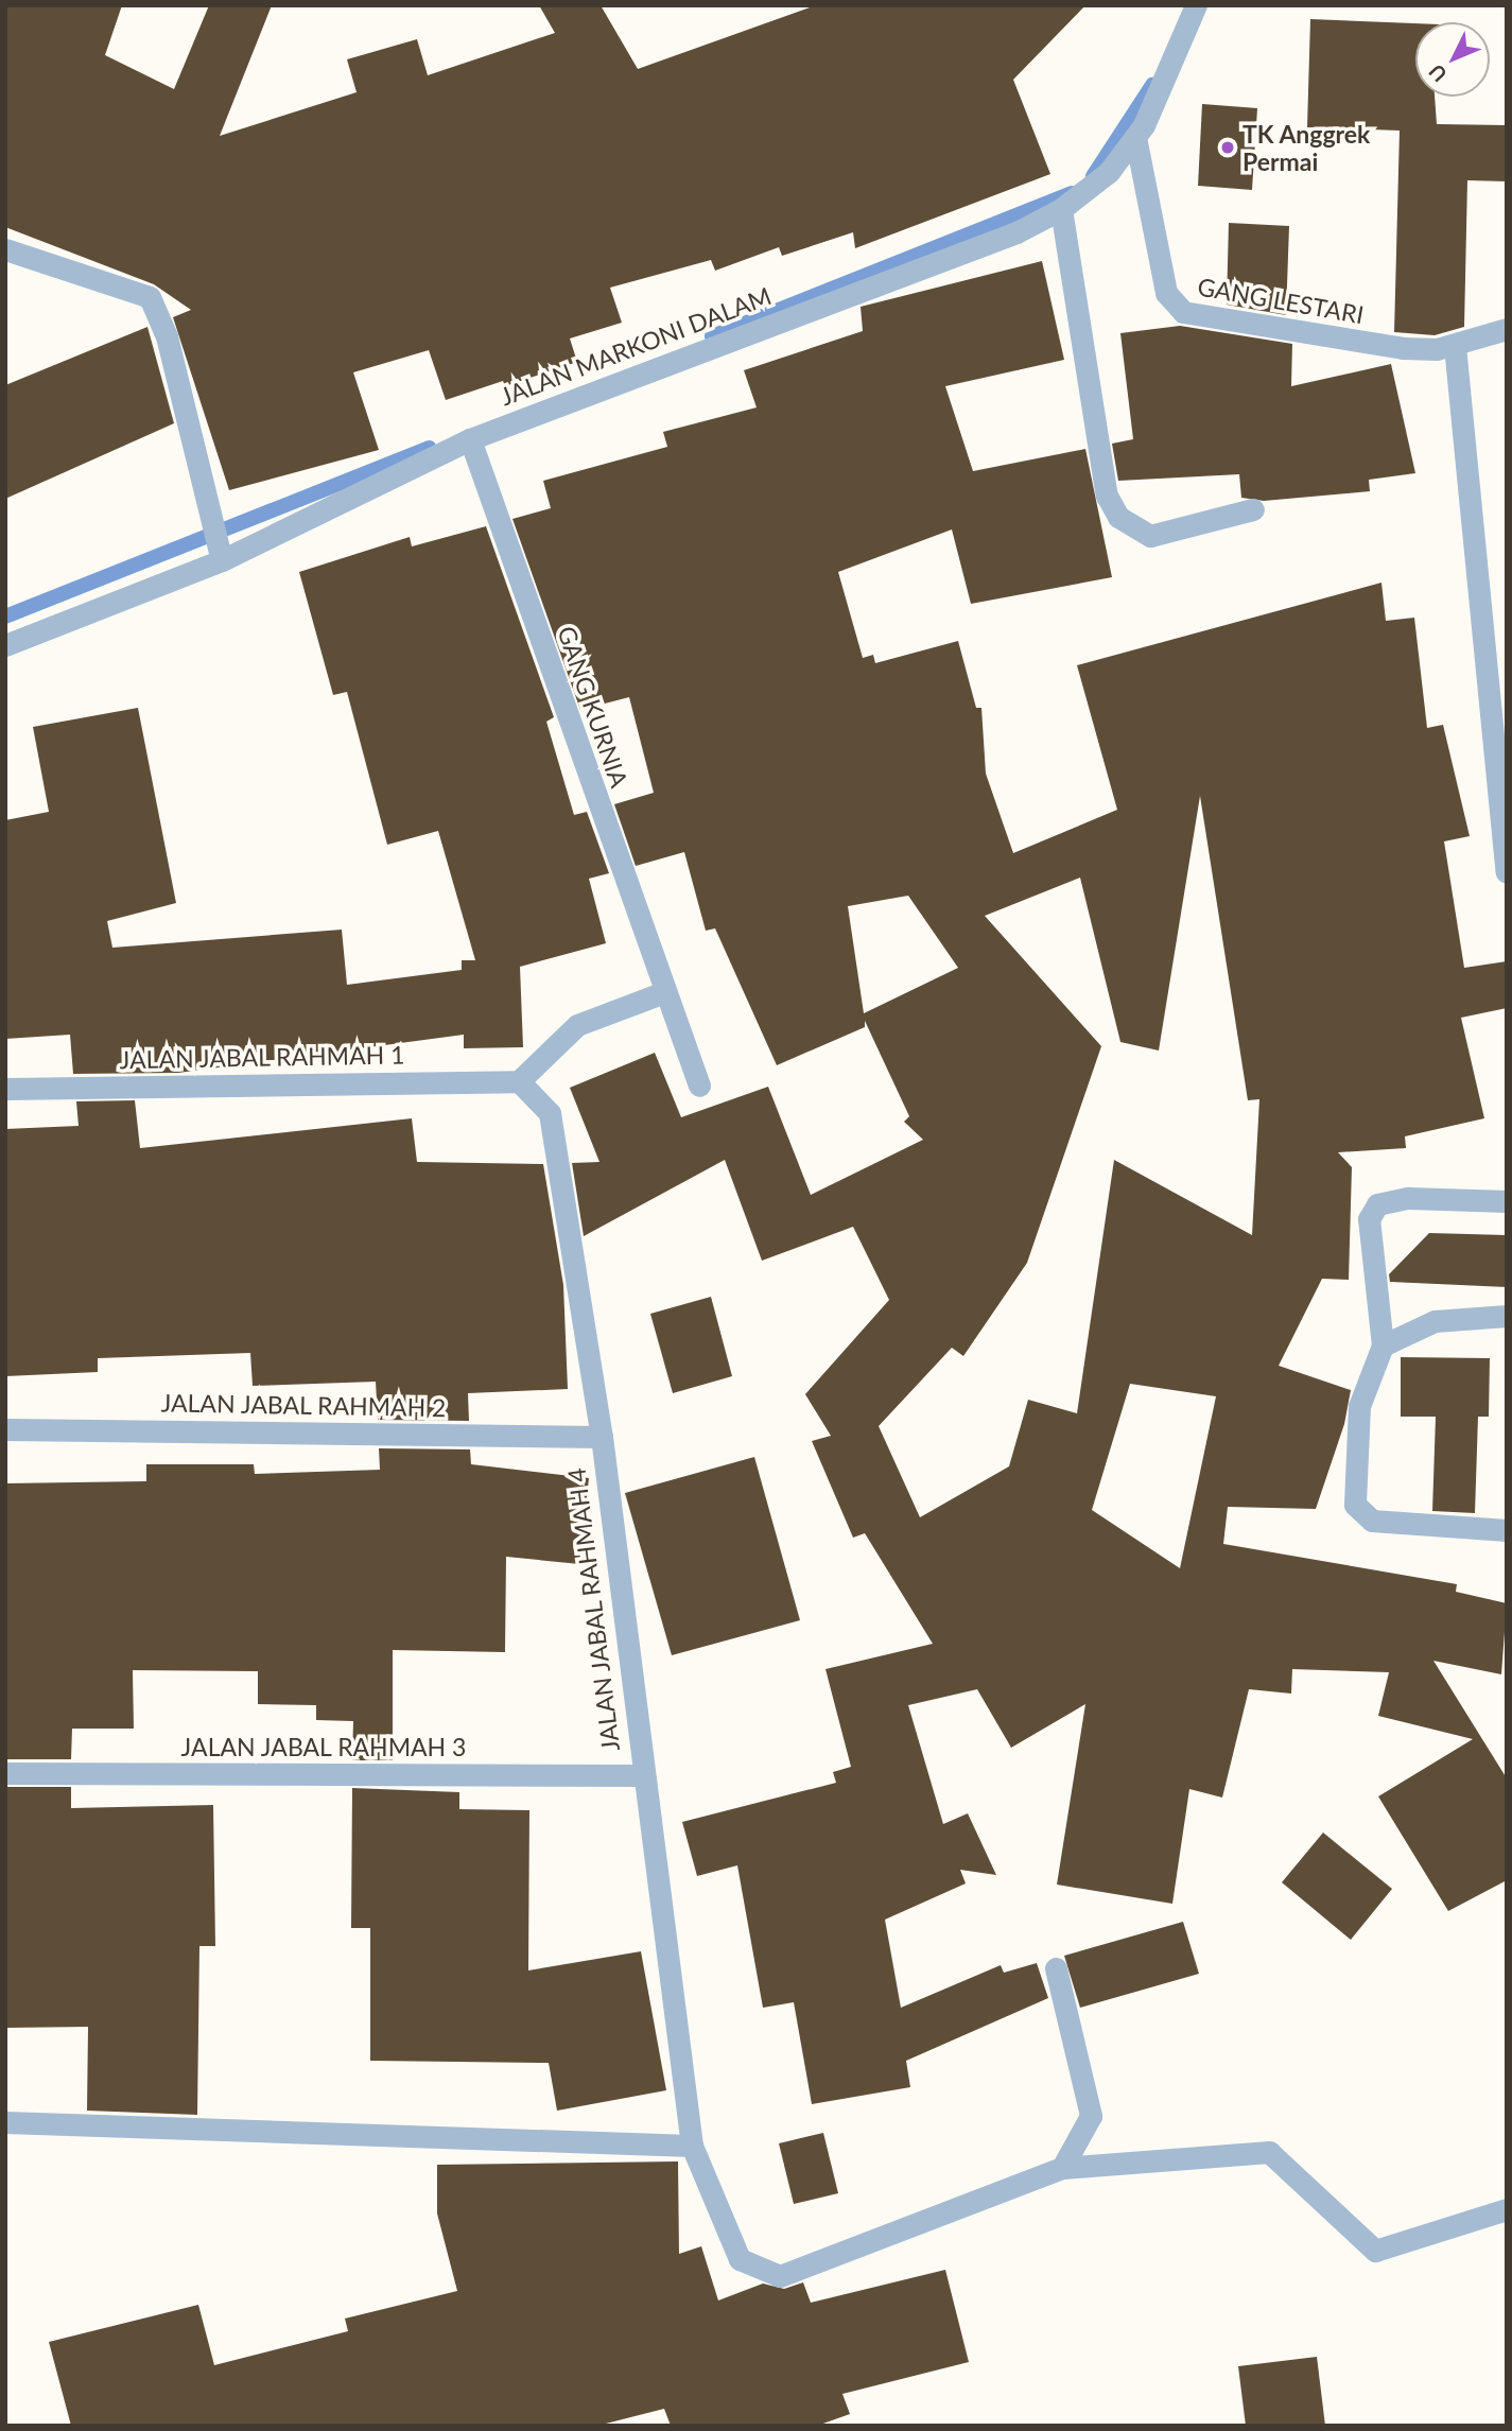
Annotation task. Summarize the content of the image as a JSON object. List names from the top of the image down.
{
  "streets": {
    "street": [
      "GANG LESTARI",
      "JALAN MARKONI DALAM",
      "GANG KURNIA",
      "JALAN JABAL RAHMAH 1",
      "JALAN JABAL RAHMAH 2",
      "JALAN JABAL RAHMAH 4",
      "JALAN JABAL RAHMAH 3"
    ]
  },
  "crossings": [
    ["GANG LESTARI", "JALAN MARKONI DALAM"],
    ["JALAN MARKONI DALAM", "GANG KURNIA"],
    ["JALAN JABAL RAHMAH 1", "JALAN JABAL RAHMAH 4"],
    ["JALAN JABAL RAHMAH 2", "JALAN JABAL RAHMAH 4"],
    ["JALAN JABAL RAHMAH 4", "JALAN JABAL RAHMAH 3"]
  ],
  "places": ["TK Anggrek Permai"],
  "north": "bottom left"
}
